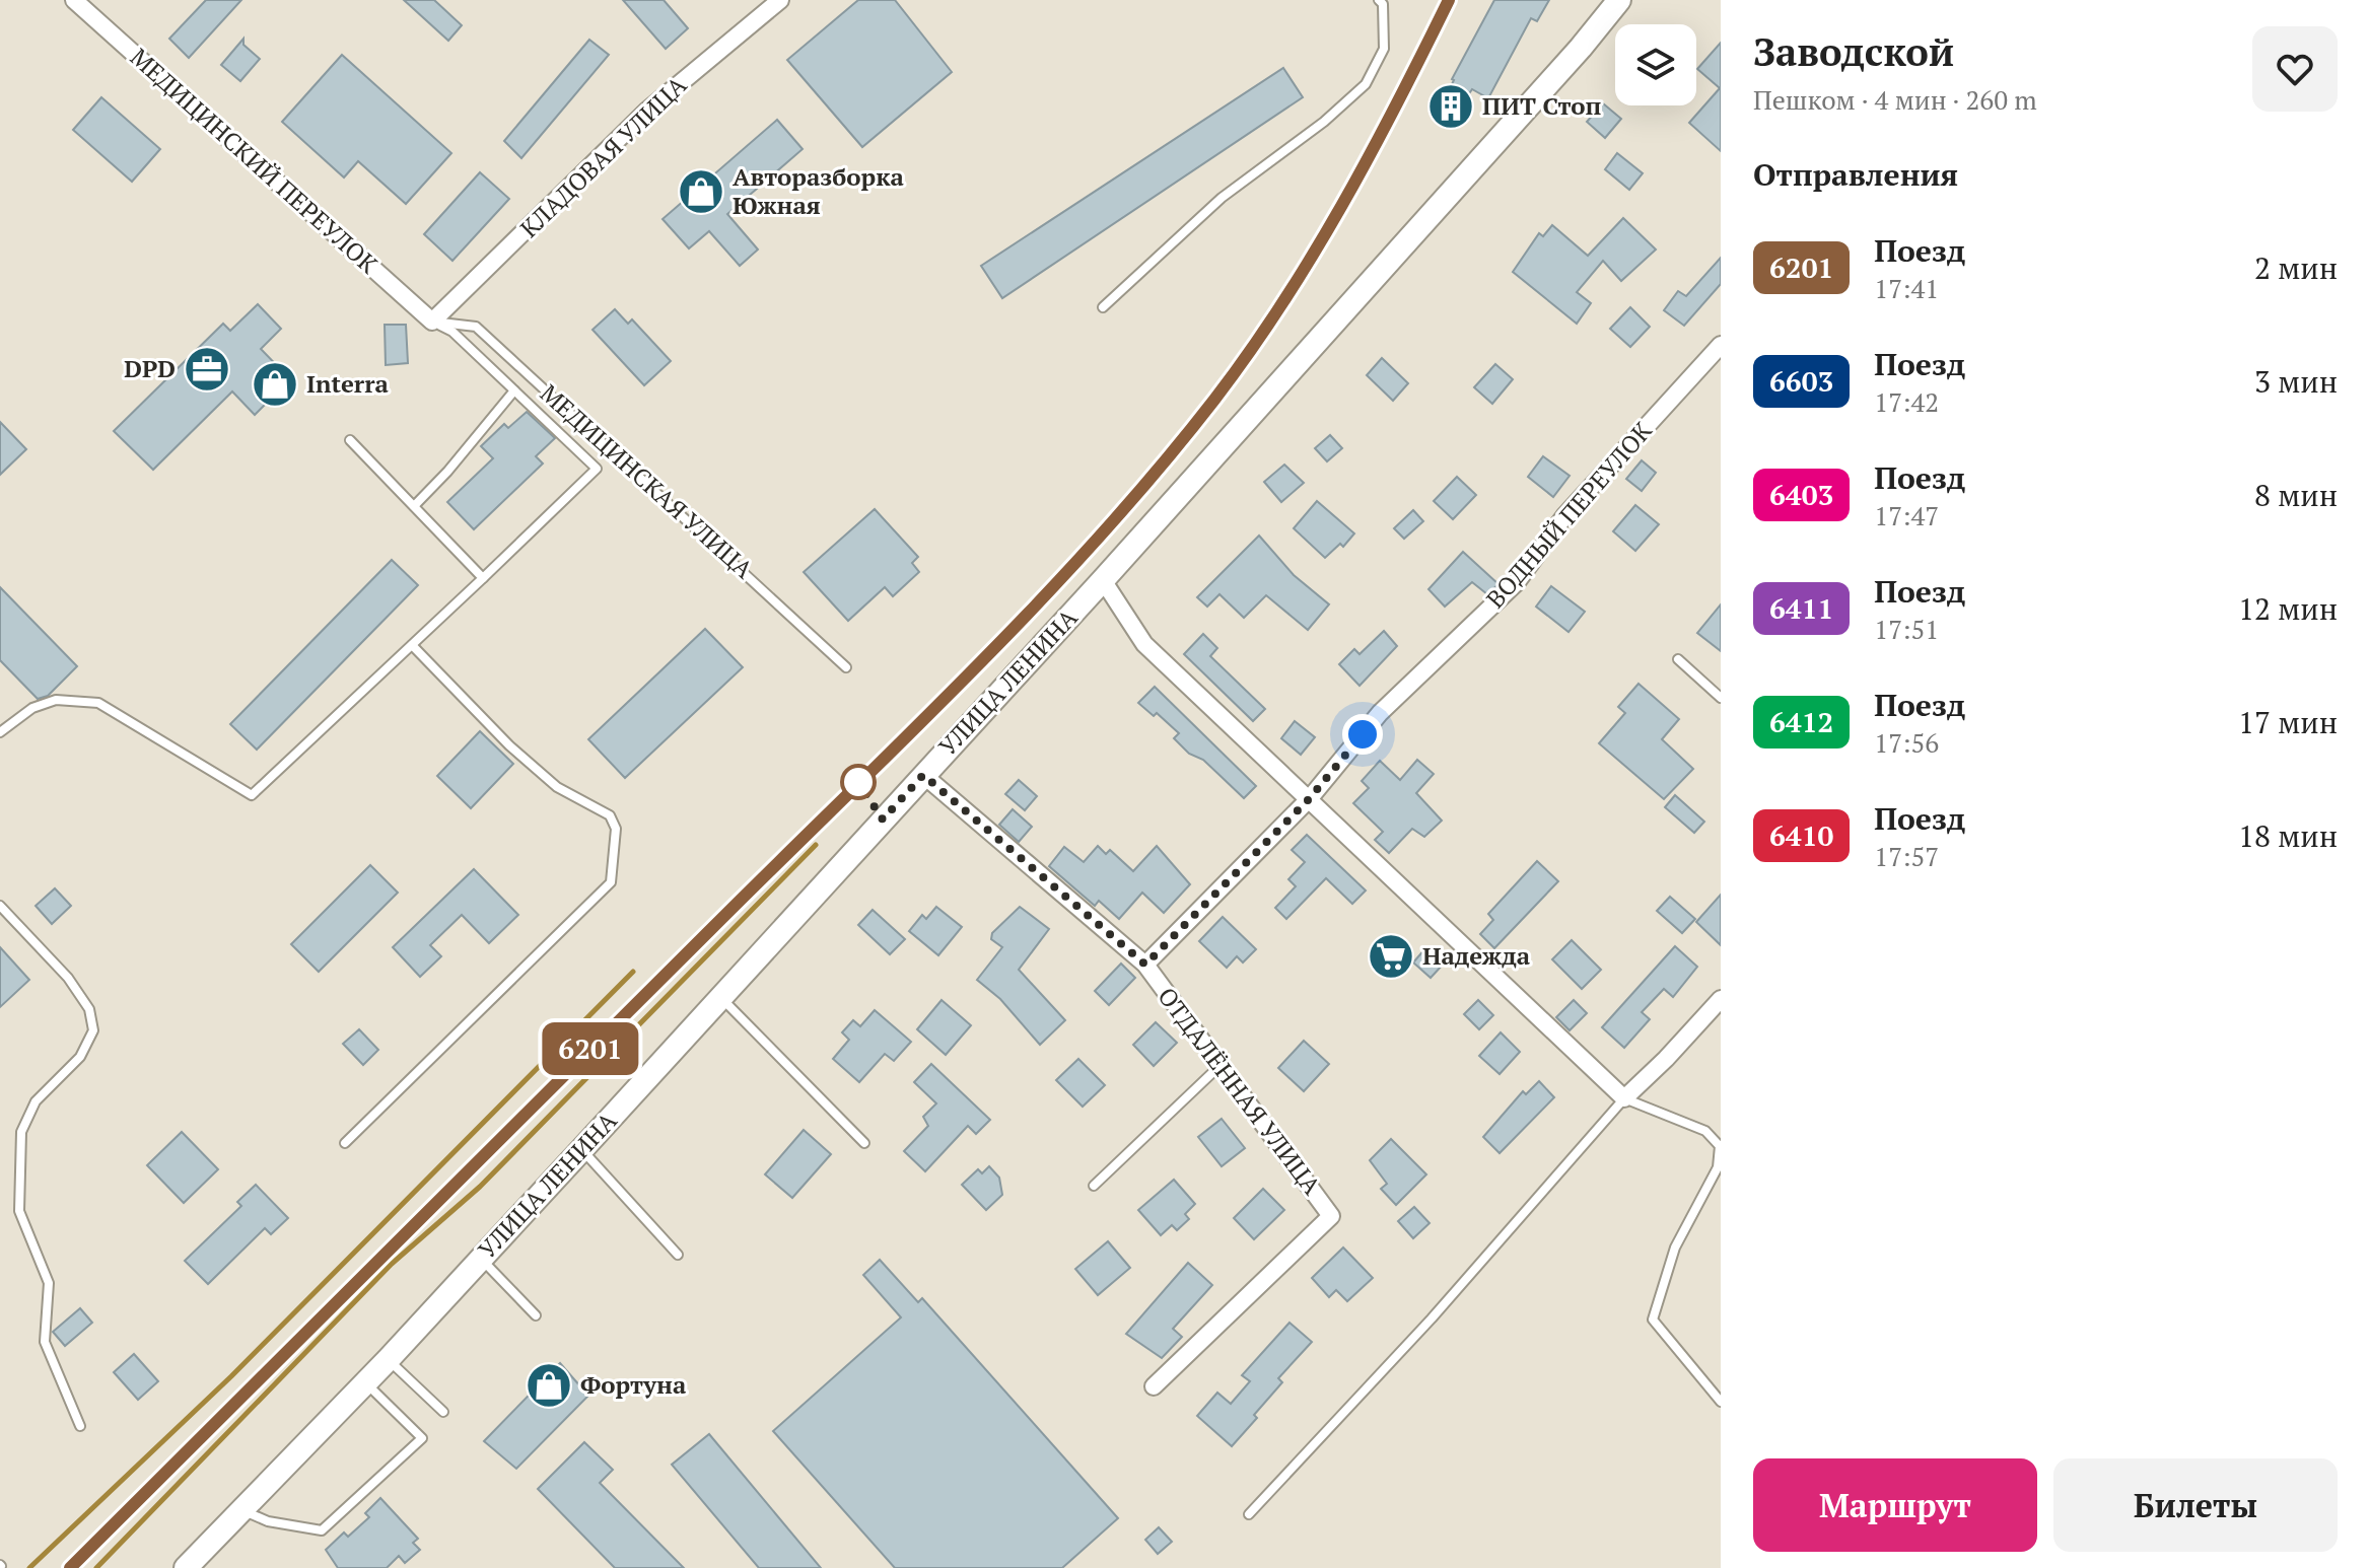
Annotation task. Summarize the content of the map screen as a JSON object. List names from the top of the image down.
{
  "streets": {
    "main road": ["УЛИЦА ЛЕНИНА"],
    "street": [
      "КЛАДОВАЯ УЛИЦА",
      "МЕДИЦИНСКИЙ ПЕРЕУЛОК",
      "ВОДНЫЙ ПЕРЕУЛОК",
      "ОТДАЛЁННАЯ УЛИЦА"
    ],
    "lane": ["МЕДИЦИНСКАЯ УЛИЦА"]
  },
  "crossings": [
    ["КЛАДОВАЯ УЛИЦА", "МЕДИЦИНСКИЙ ПЕРЕУЛОК"],
    ["КЛАДОВАЯ УЛИЦА", "МЕДИЦИНСКАЯ УЛИЦА"],
    ["МЕДИЦИНСКИЙ ПЕРЕУЛОК", "МЕДИЦИНСКАЯ УЛИЦА"],
    ["ВОДНЫЙ ПЕРЕУЛОК", "ОТДАЛЁННАЯ УЛИЦА"],
    ["УЛИЦА ЛЕНИНА", "ОТДАЛЁННАЯ УЛИЦА"]
  ],
  "places": {
    "building": ["ПИТ Стоп"],
    "shop": ["Авторазборка Южная", "Interra", "Фортуна"],
    "office": ["DPD"],
    "supermarket": ["Надежда"]
  },
  "page": {
    "on_map": "6201",
    "heading": [
      ["Заводской", "Пешком · 4 мин · 260 m"],
      "Отправления"
    ],
    "list": [
      {
        "mark": "6201",
        "name": "Поезд",
        "note": "17:41",
        "value": "2 мин"
      },
      {
        "mark": "6603",
        "name": "Поезд",
        "note": "17:42",
        "value": "3 мин"
      },
      {
        "mark": "6403",
        "name": "Поезд",
        "note": "17:47",
        "value": "8 мин"
      },
      {
        "mark": "6411",
        "name": "Поезд",
        "note": "17:51",
        "value": "12 мин"
      },
      {
        "mark": "6412",
        "name": "Поезд",
        "note": "17:56",
        "value": "17 мин"
      },
      {
        "mark": "6410",
        "name": "Поезд",
        "note": "17:57",
        "value": "18 мин"
      }
    ],
    "buttons": ["Маршрут", "Билеты"]
  }
}
